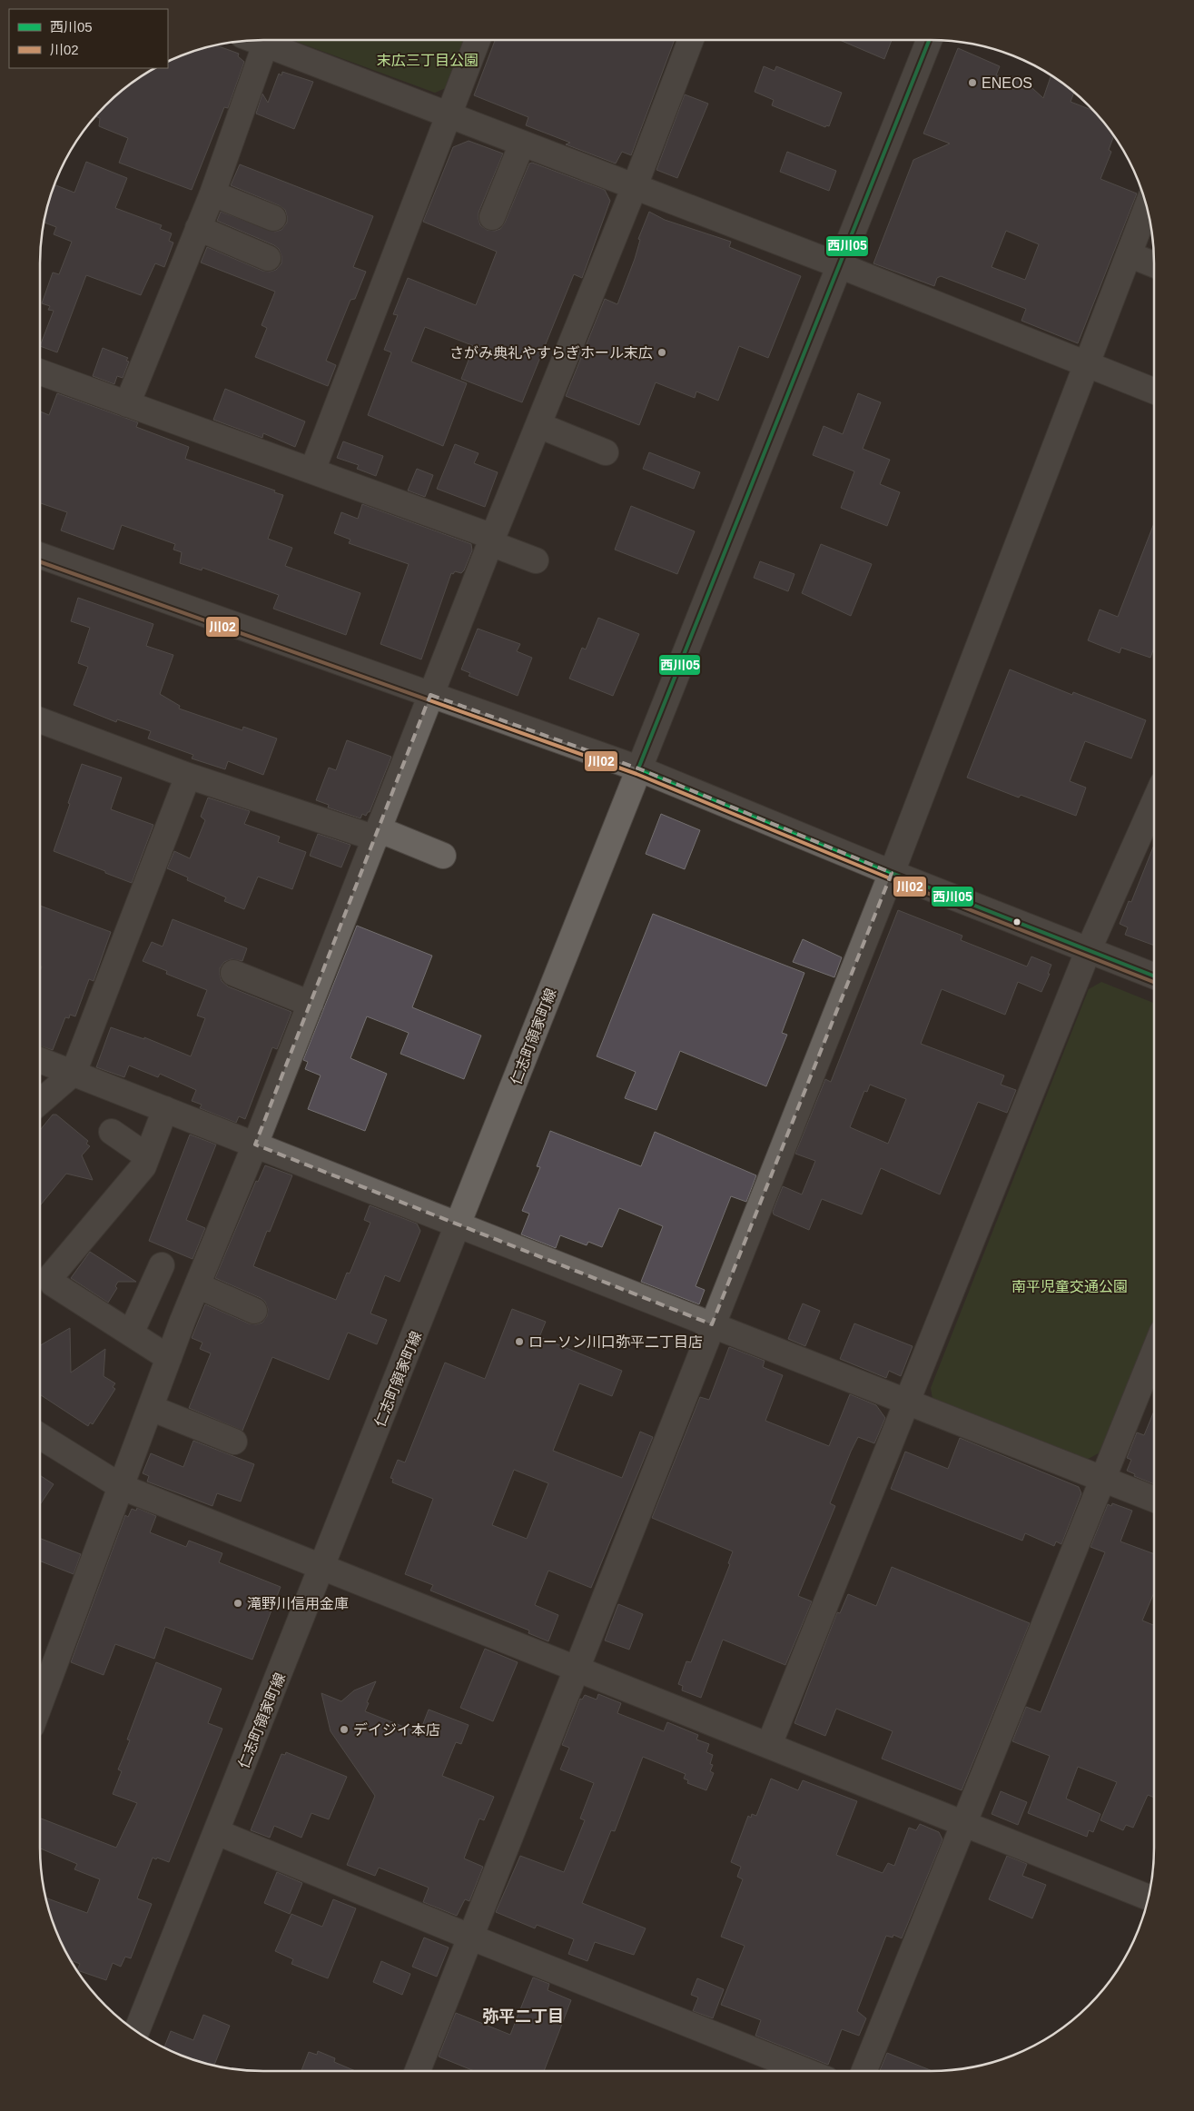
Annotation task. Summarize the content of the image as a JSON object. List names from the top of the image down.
{
  "streets": {
    "street": ["仁志町領家町線"]
  },
  "districts": ["弥平二丁目"],
  "parks": ["末広三丁目公園", "南平児童交通公園"],
  "places": [
    "ENEOS",
    "さがみ典礼やすらぎホール末広",
    "ローソン川口弥平二丁目店",
    "滝野川信用金庫",
    "デイジイ本店"
  ],
  "lines": ["transit line 西川05", "transit line 川02"],
  "legend": ["西川05", "川02"]
}
